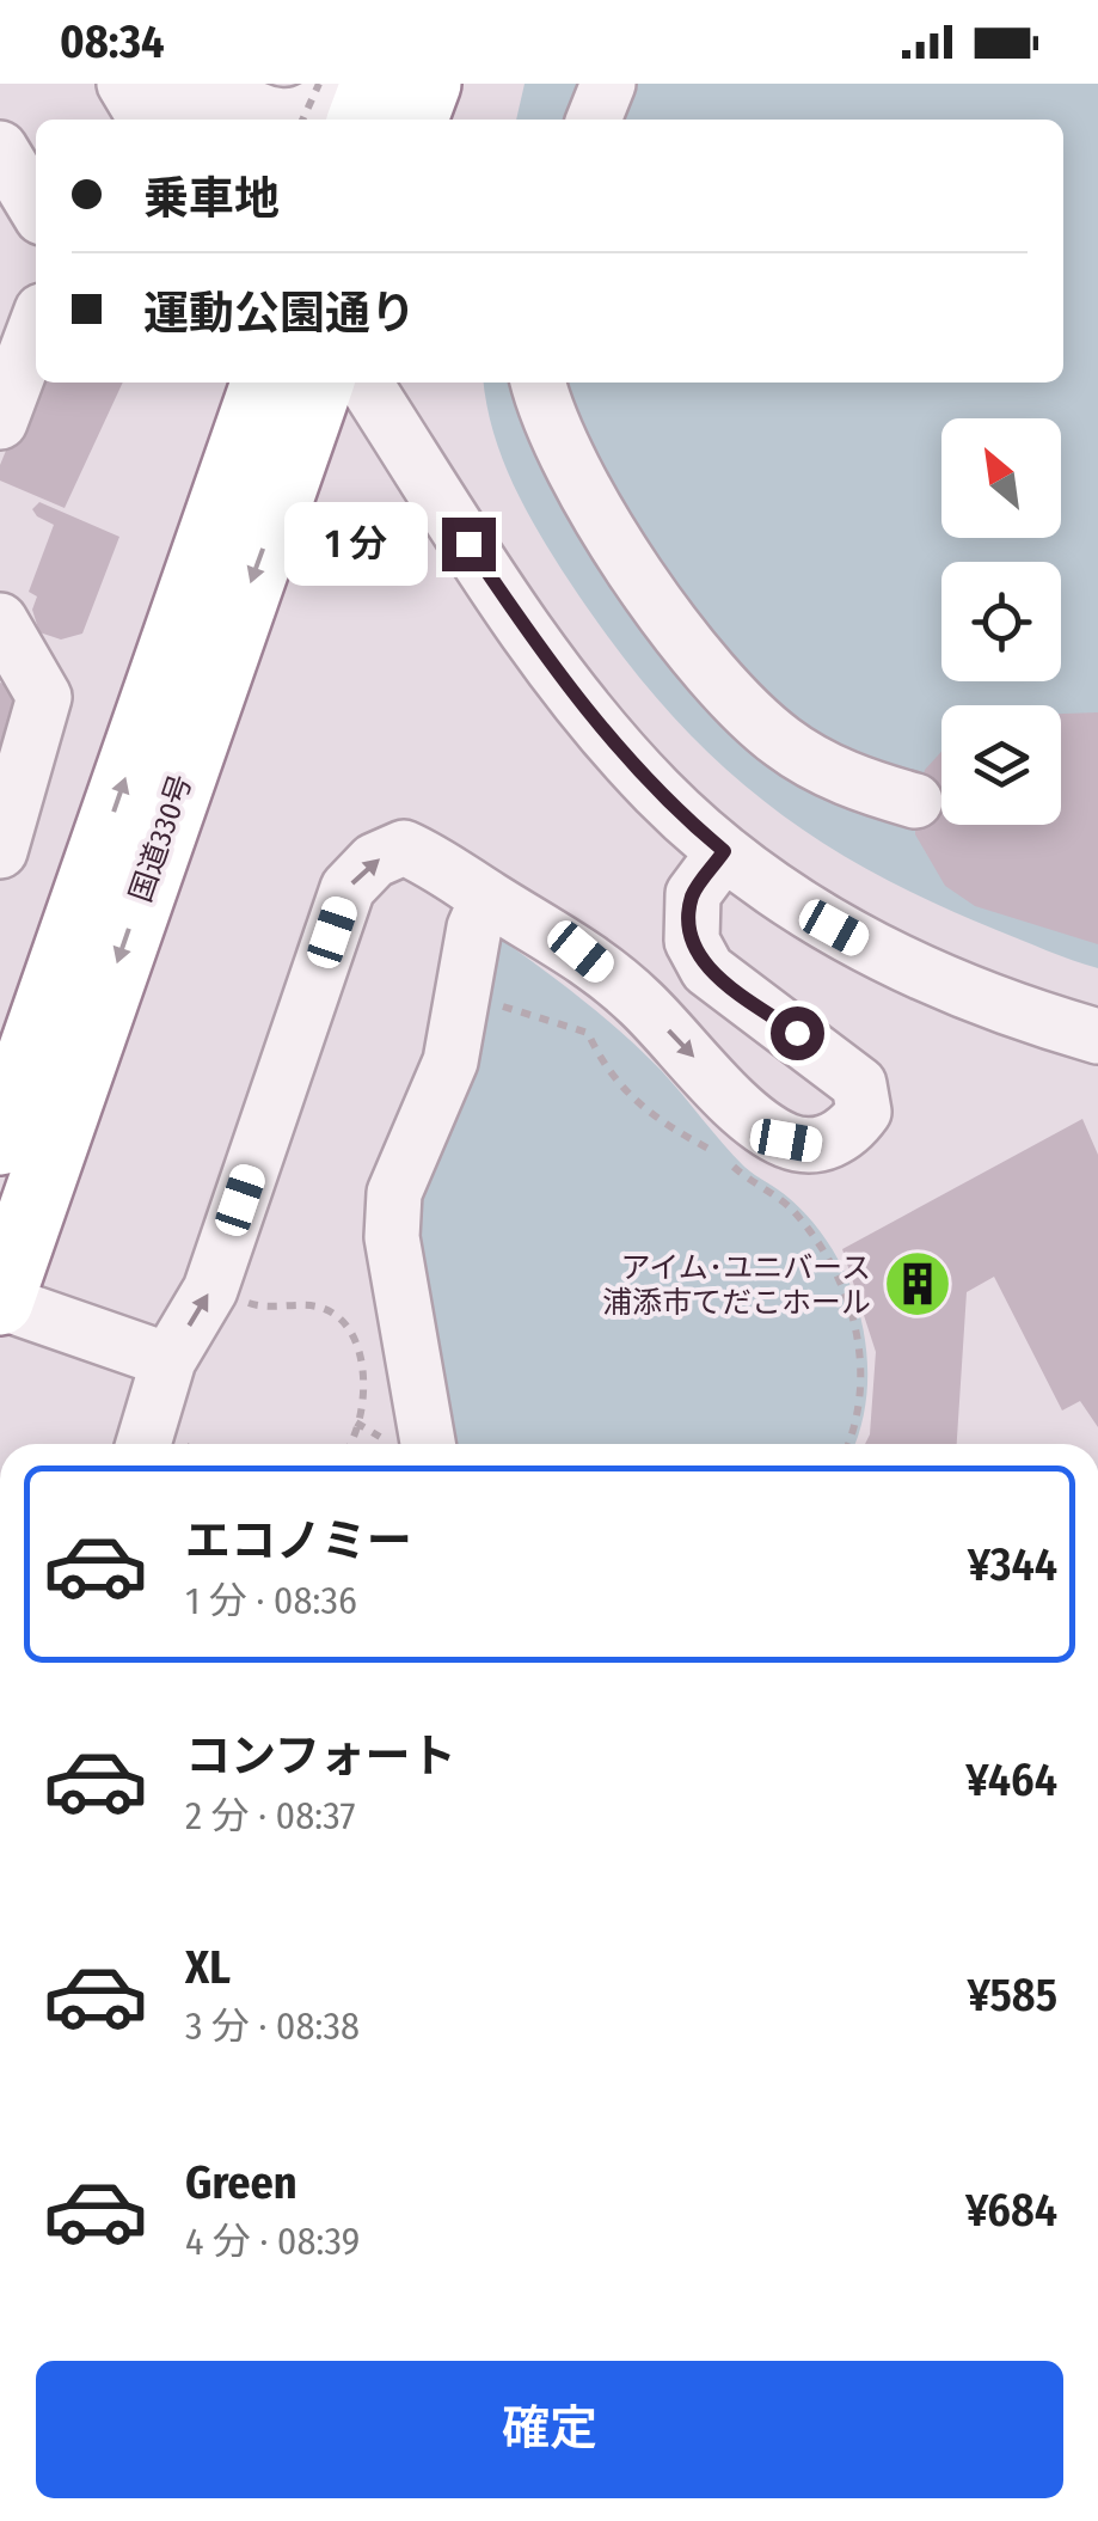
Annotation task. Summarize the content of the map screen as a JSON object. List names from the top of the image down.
{
  "streets": {
    "highway": ["国道330号"]
  },
  "places": {
    "building": ["アイム･ユニバース 浦添市てだこホール"]
  },
  "north": "top left",
  "page": {
    "status": "08:34",
    "banner": ["乗車地", "運動公園通り"],
    "bubble": "1 分",
    "list": [
      {
        "name": "エコノミー",
        "note": "1 分 · 08:36",
        "value": "¥344"
      },
      {
        "name": "コンフォート",
        "note": "2 分 · 08:37",
        "value": "¥464"
      },
      {
        "name": "XL",
        "note": "3 分 · 08:38",
        "value": "¥585"
      },
      {
        "name": "Green",
        "note": "4 分 · 08:39",
        "value": "¥684"
      }
    ],
    "buttons": "確定"
  }
}
